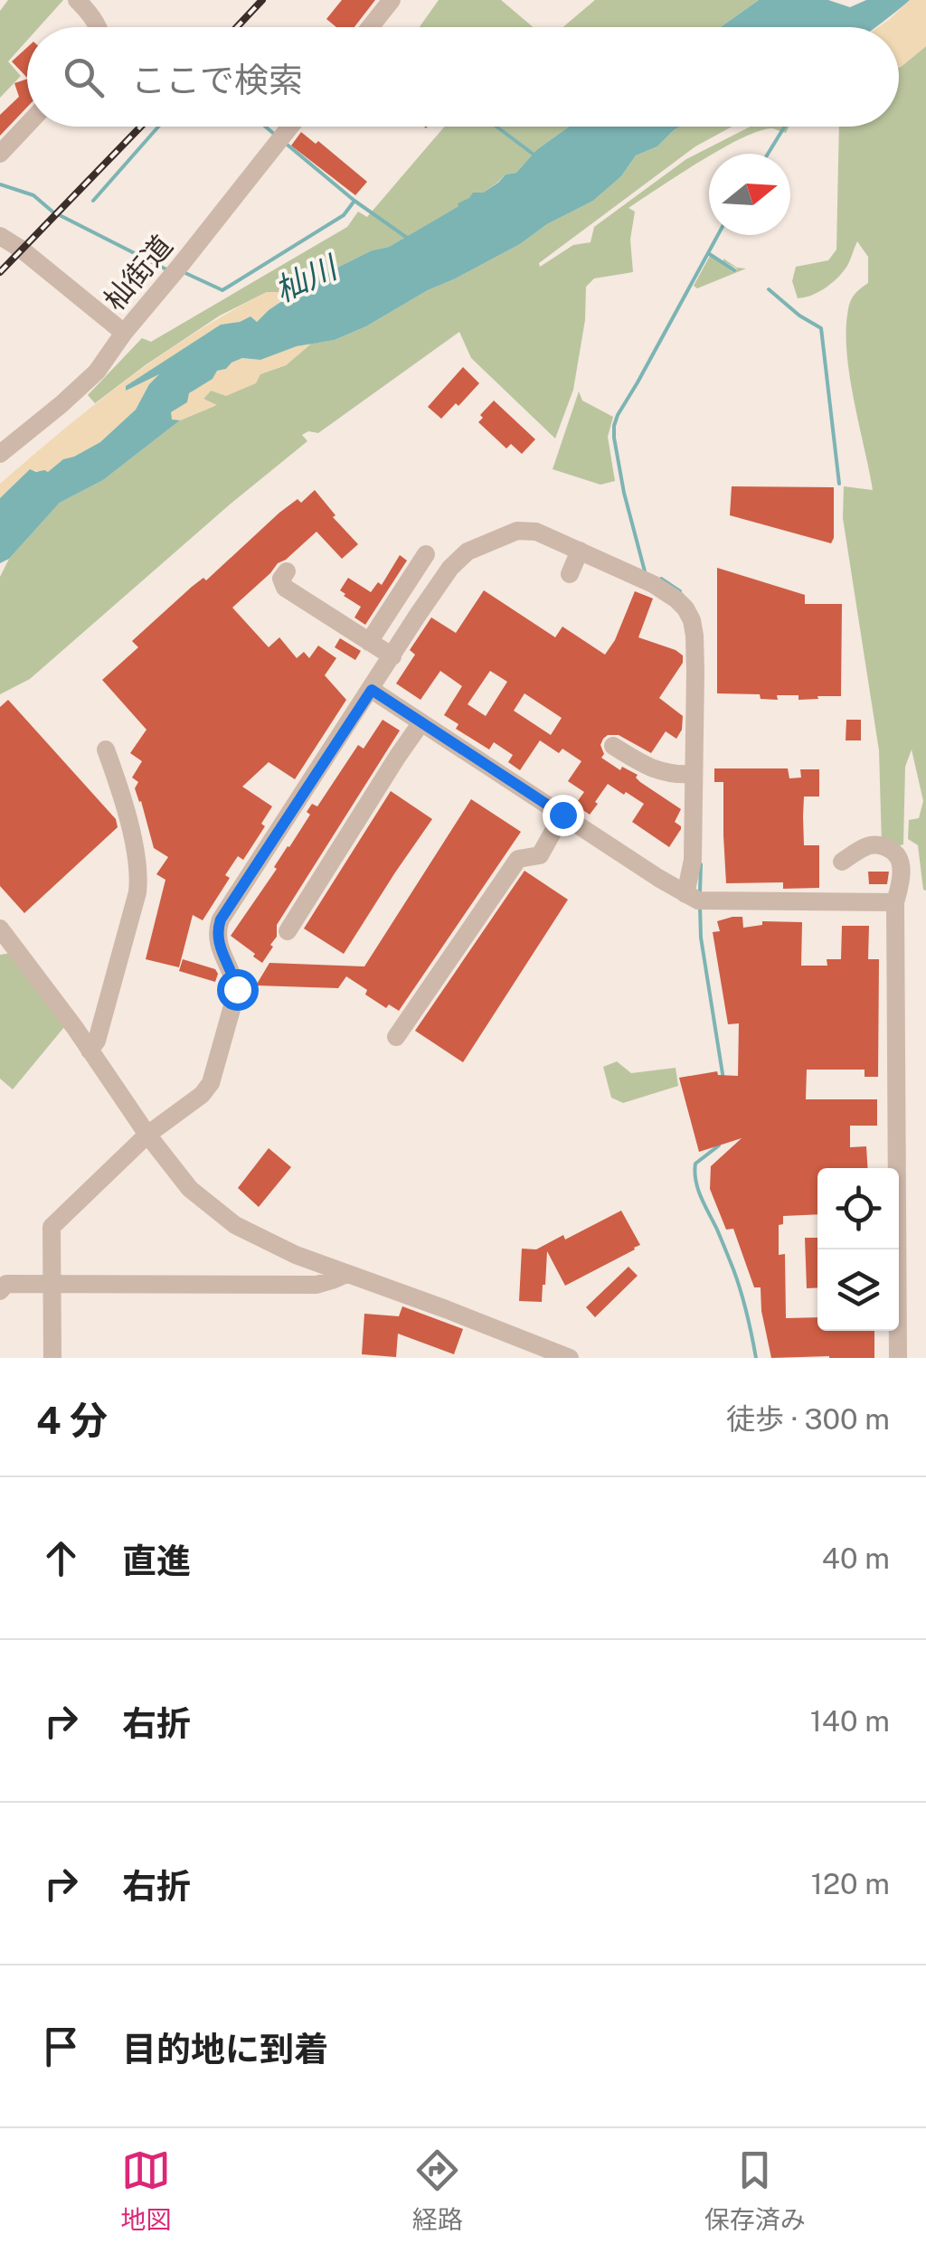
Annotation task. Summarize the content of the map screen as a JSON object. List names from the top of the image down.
{
  "streets": {
    "street": ["杣街道"]
  },
  "water": ["杣川"],
  "north": "right",
  "page": {
    "search": "ここで検索",
    "heading": ["4 分", "徒歩 · 300 m"],
    "list": [
      ["直進", "40 m"],
      ["右折", "140 m"],
      ["右折", "120 m"],
      "目的地に到着"
    ],
    "nav": ["地図", "経路", "保存済み"]
  }
}
